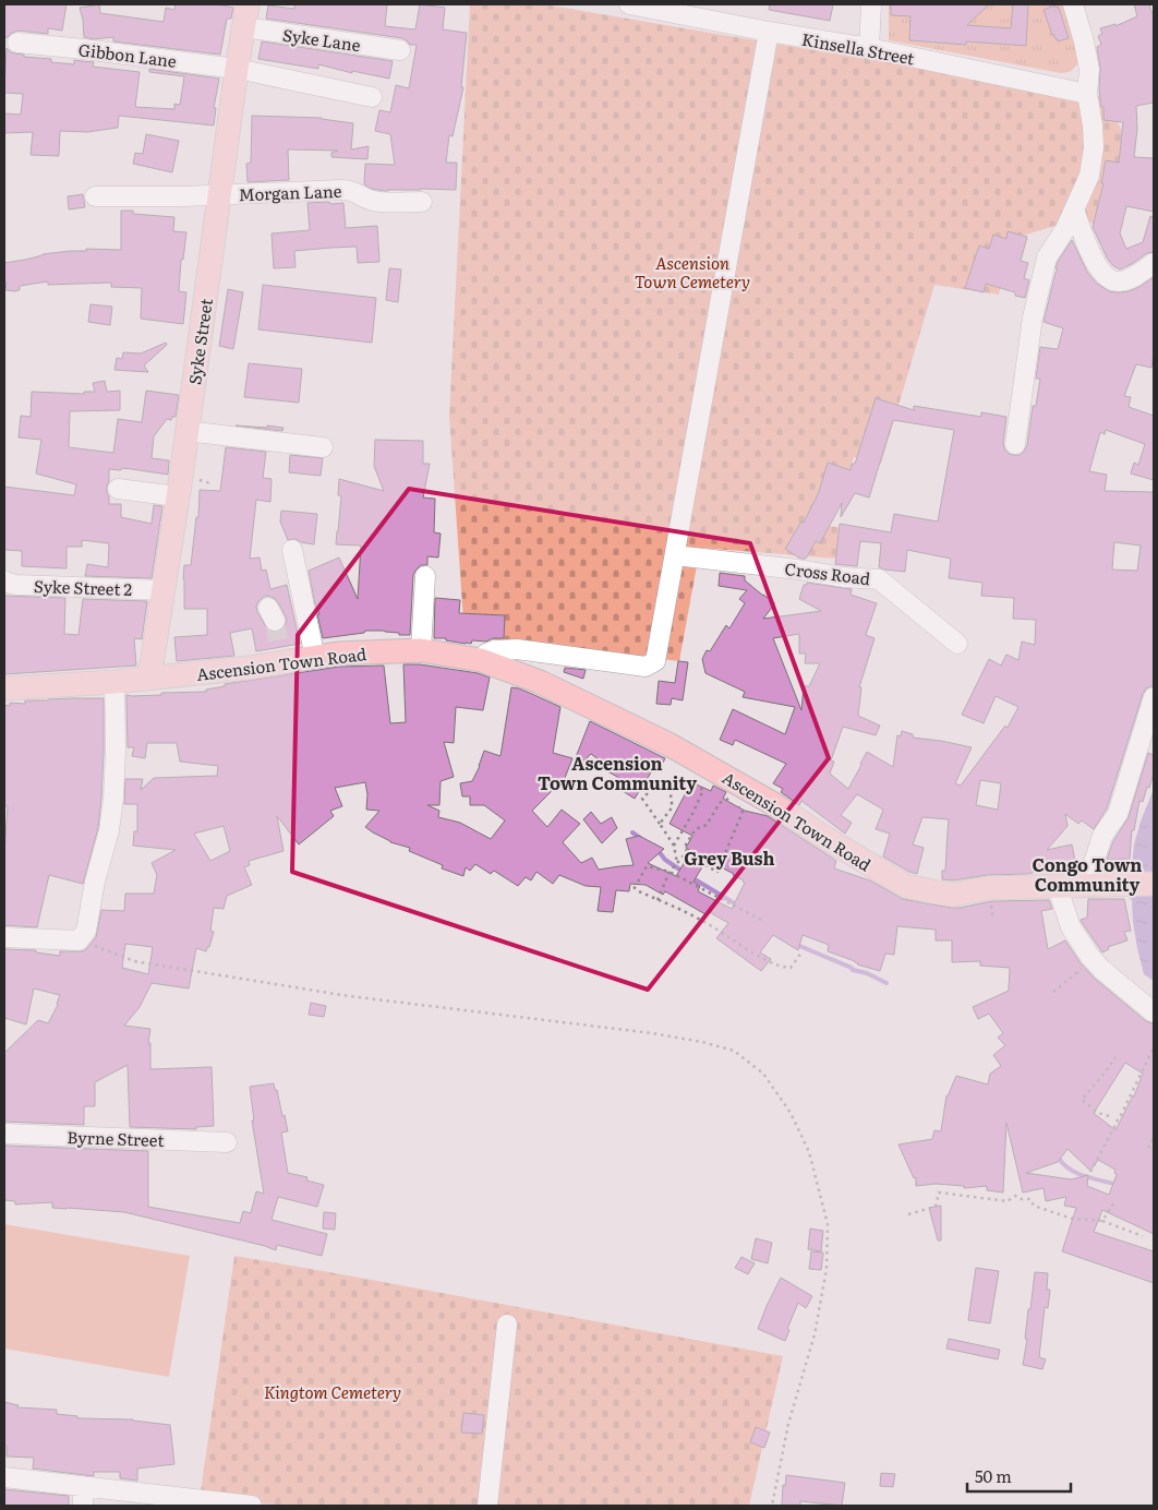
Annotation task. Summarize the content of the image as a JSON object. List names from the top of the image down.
{
  "streets": {
    "main road": ["Syke Street", "Ascension Town Road"],
    "street": [
      "Syke Lane",
      "Kinsella Street",
      "Gibbon Lane",
      "Morgan Lane",
      "Cross Road",
      "Syke Street 2",
      "Byrne Street"
    ]
  },
  "crossings": [
    ["Syke Lane", "Syke Street"],
    ["Gibbon Lane", "Syke Street"],
    ["Morgan Lane", "Syke Street"],
    ["Syke Street", "Syke Street 2"],
    ["Syke Street", "Ascension Town Road"]
  ],
  "districts": ["Ascension Town Community", "Grey Bush", "Congo Town Community"],
  "parks": ["Ascension Town Cemetery", "Kingtom Cemetery"],
  "scale_bar": "50 m"
}
